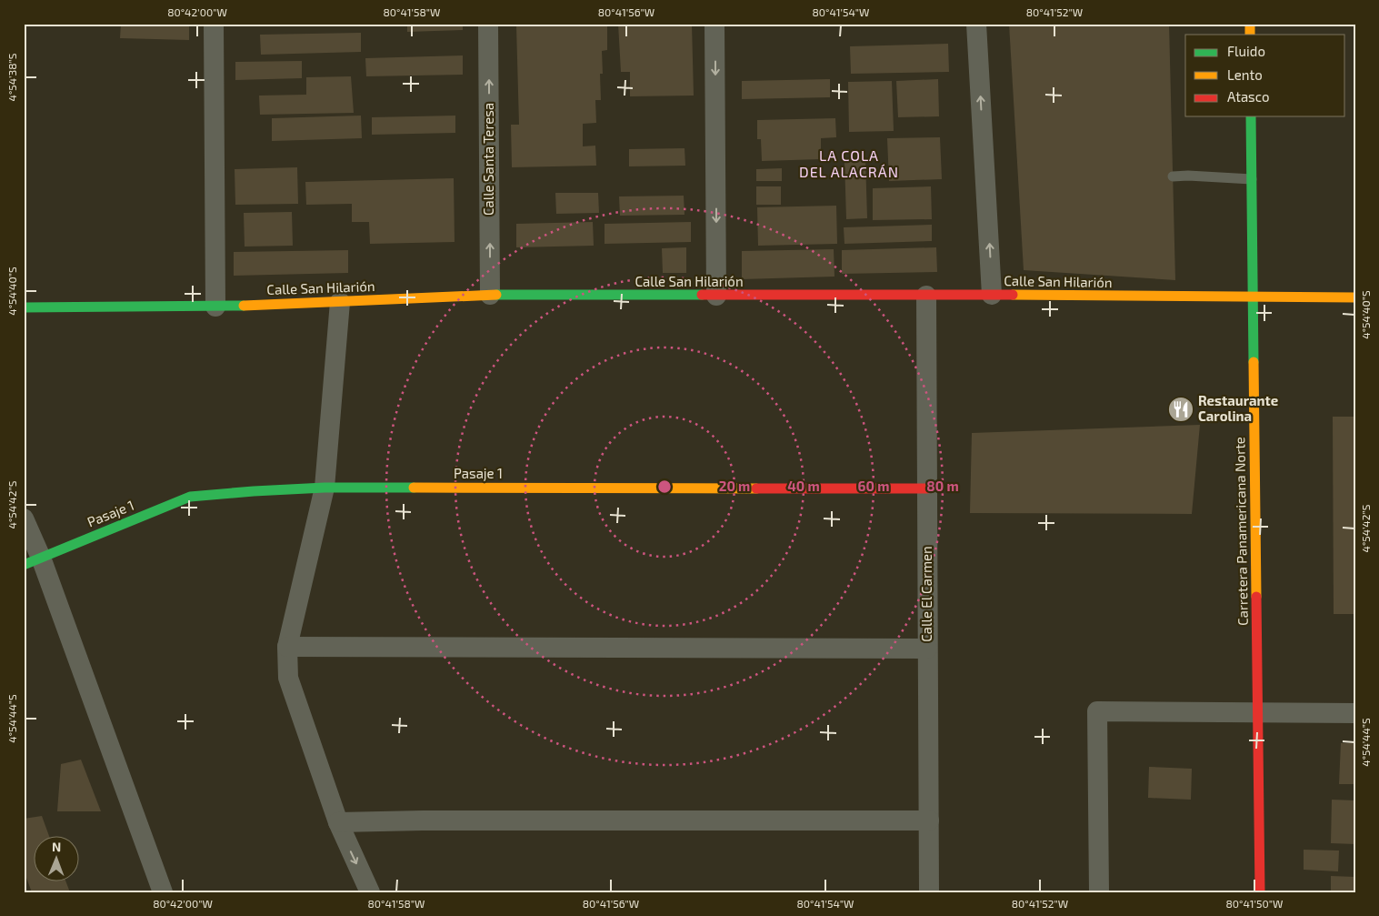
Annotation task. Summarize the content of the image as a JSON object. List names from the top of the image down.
{
  "streets": {
    "main road": ["Calle San Hilarión", "Pasaje 1", "Carretera Panamericana Norte"],
    "street": ["Calle Santa Teresa", "Calle El Carmen"]
  },
  "crossings": [
    ["Calle Santa Teresa", "Calle San Hilarión"],
    ["Calle San Hilarión", "Carretera Panamericana Norte"],
    ["Calle San Hilarión", "Calle El Carmen"],
    ["Pasaje 1", "Calle El Carmen"]
  ],
  "one_way": ["Calle Santa Teresa"],
  "districts": ["LA COLA DEL ALACRÁN"],
  "places": {
    "restaurant": ["Restaurante Carolina"]
  },
  "legend": ["Fluido", "Lento", "Atasco"],
  "north": "top",
  "coordinates": [
    "80°42'00\"W",
    "80°41'58\"W",
    "80°41'56\"W",
    "80°41'54\"W",
    "80°41'52\"W",
    "4°54'38\"S",
    "4°54'40\"S",
    "4°54'42\"S",
    "4°54'44\"S",
    "80°41'50\"W"
  ],
  "rings": [
    "20 m",
    "40 m",
    "60 m",
    "80 m"
  ]
}
